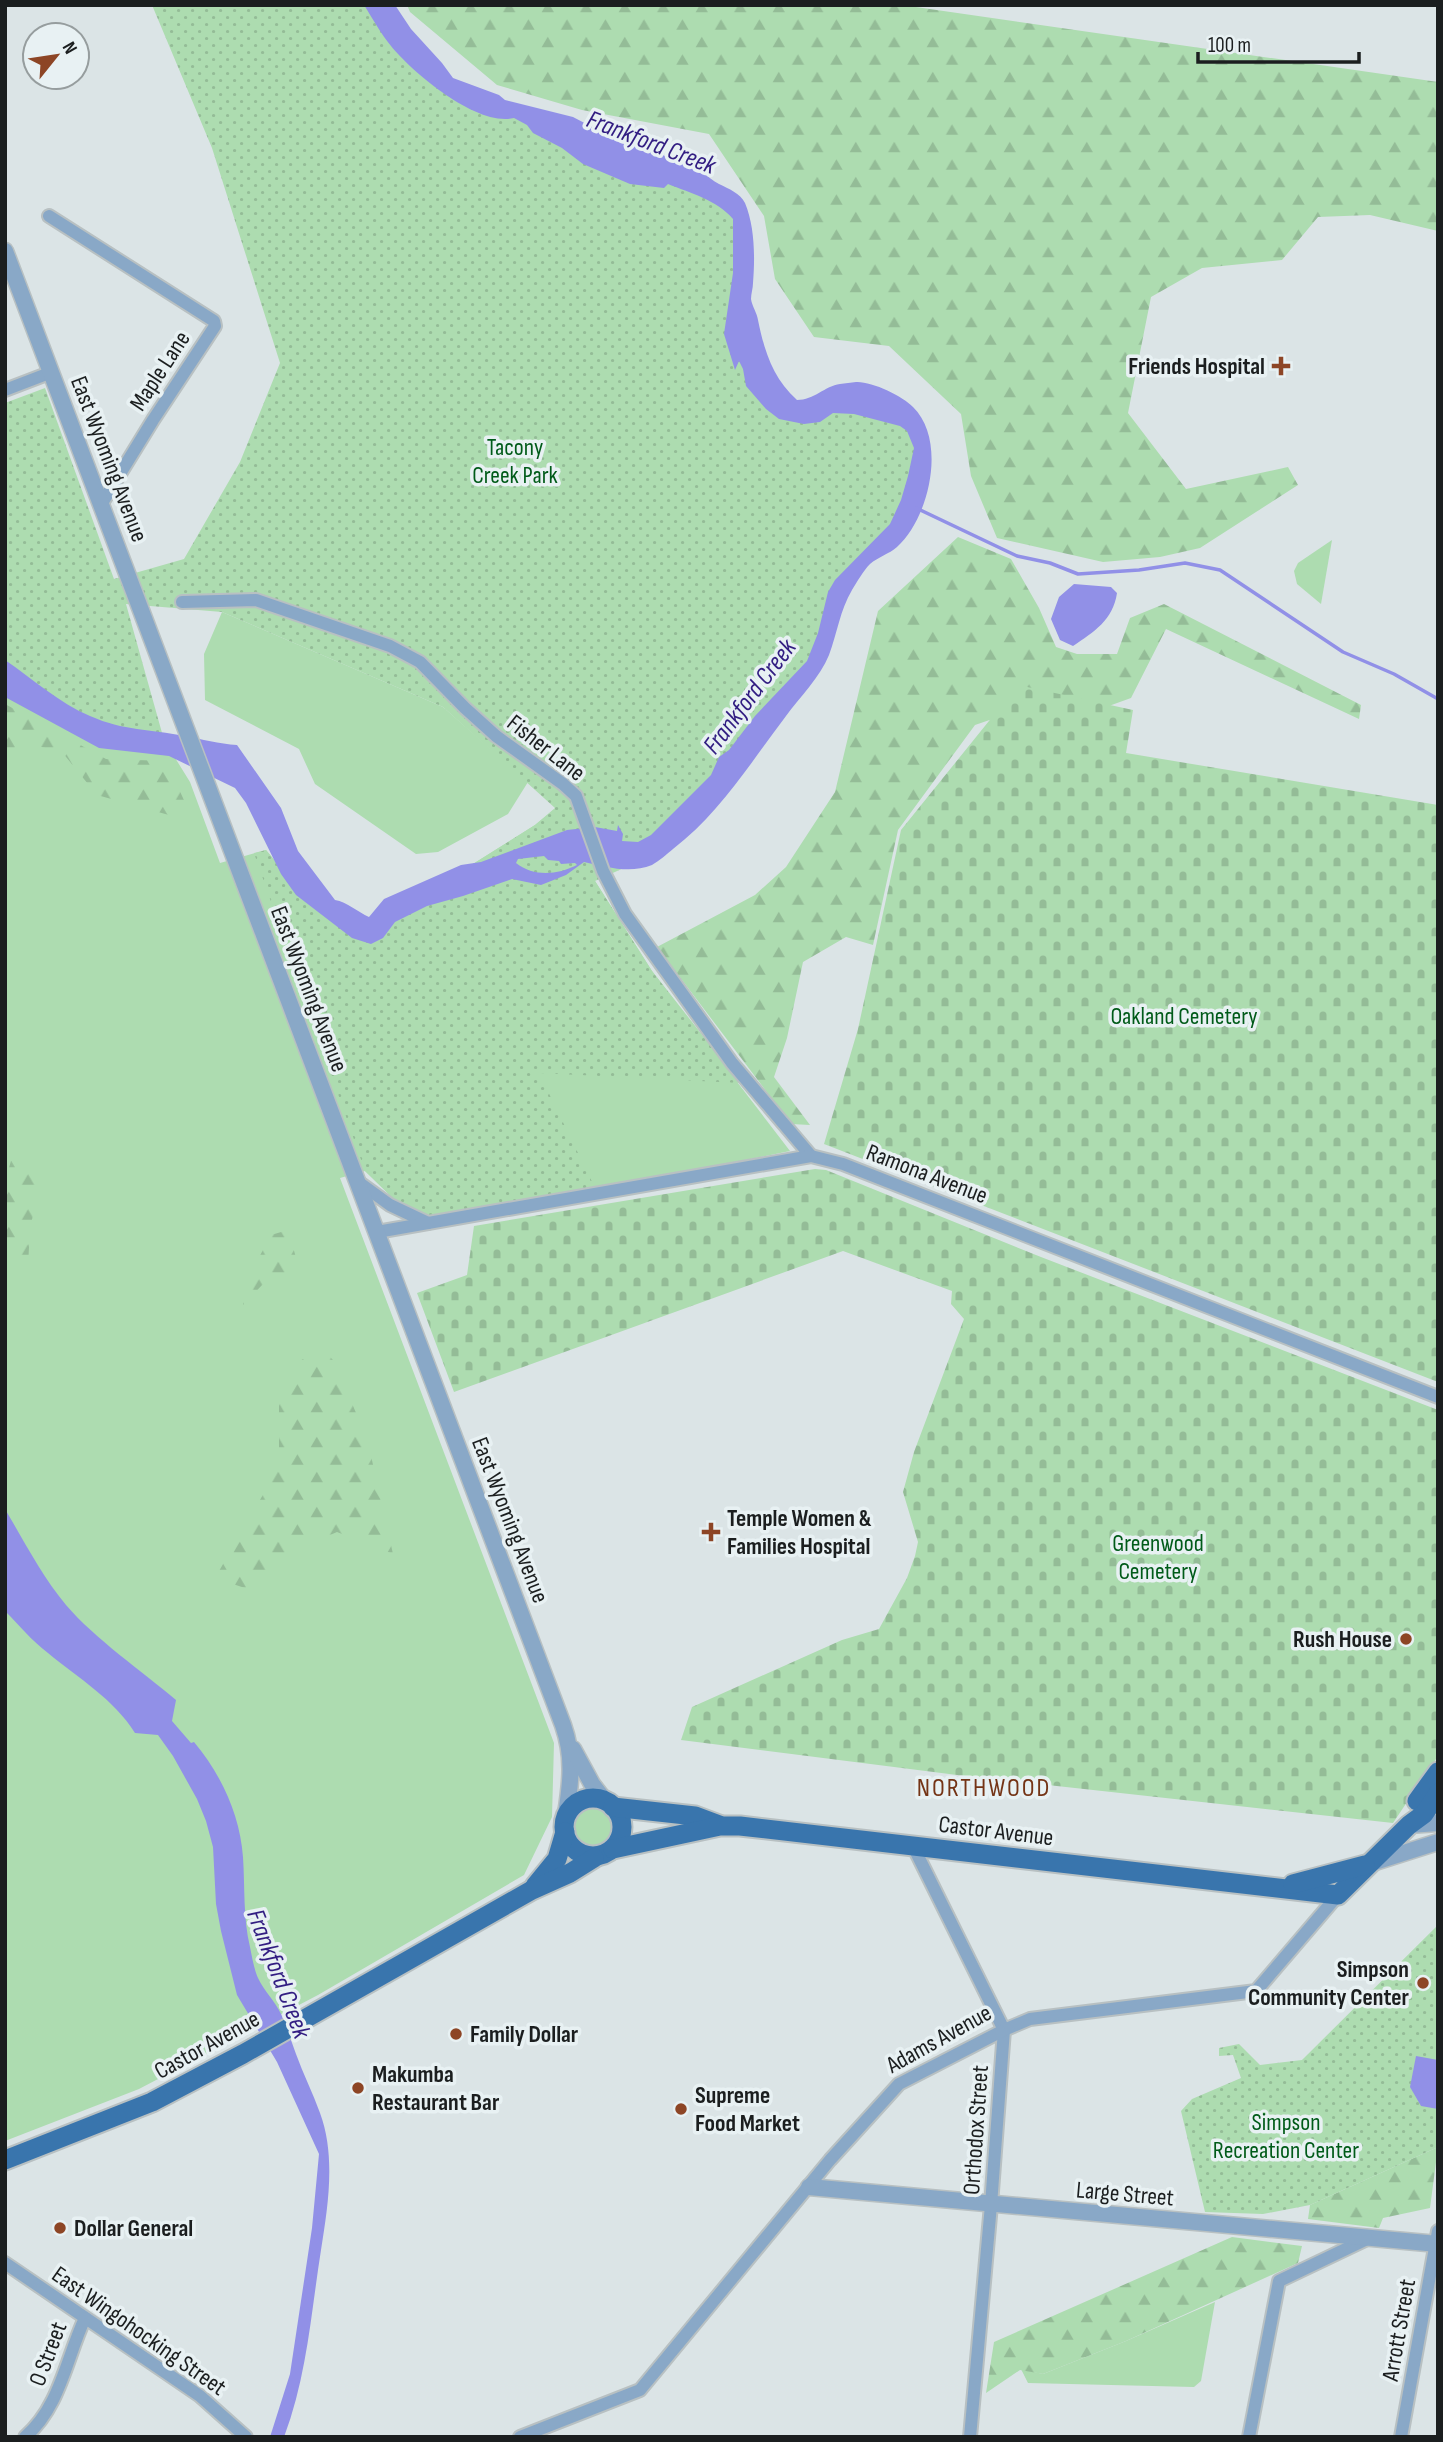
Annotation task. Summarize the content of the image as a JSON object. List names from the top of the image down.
{
  "streets": {
    "main road": ["Castor Avenue", "Adams Avenue"],
    "street": [
      "Maple Lane",
      "East Wyoming Avenue",
      "Fisher Lane",
      "Ramona Avenue",
      "Orthodox Street",
      "Large Street",
      "Arrott Street",
      "East Wingohocking Street",
      "O Street"
    ]
  },
  "crossings": [
    ["Maple Lane", "East Wyoming Avenue"],
    ["East Wyoming Avenue", "Ramona Avenue"],
    ["East Wyoming Avenue", "Castor Avenue"],
    ["Fisher Lane", "Ramona Avenue"],
    ["Castor Avenue", "Adams Avenue"],
    ["Adams Avenue", "Orthodox Street"],
    ["Adams Avenue", "Large Street"],
    ["Orthodox Street", "Large Street"],
    ["Large Street", "Arrott Street"],
    ["East Wingohocking Street", "O Street"]
  ],
  "districts": ["NORTHWOOD"],
  "water": ["Frankford Creek"],
  "parks": [
    "Tacony Creek Park",
    "Oakland Cemetery",
    "Greenwood Cemetery",
    "Simpson Recreation Center"
  ],
  "places": {
    "health": ["Friends Hospital", "Temple Women & Families Hospital"],
    "other": [
      "Rush House",
      "Simpson Community Center",
      "Family Dollar",
      "Makumba Restaurant Bar",
      "Supreme Food Market",
      "Dollar General"
    ]
  },
  "scale_bar": "100 m",
  "north": "top right"
}
